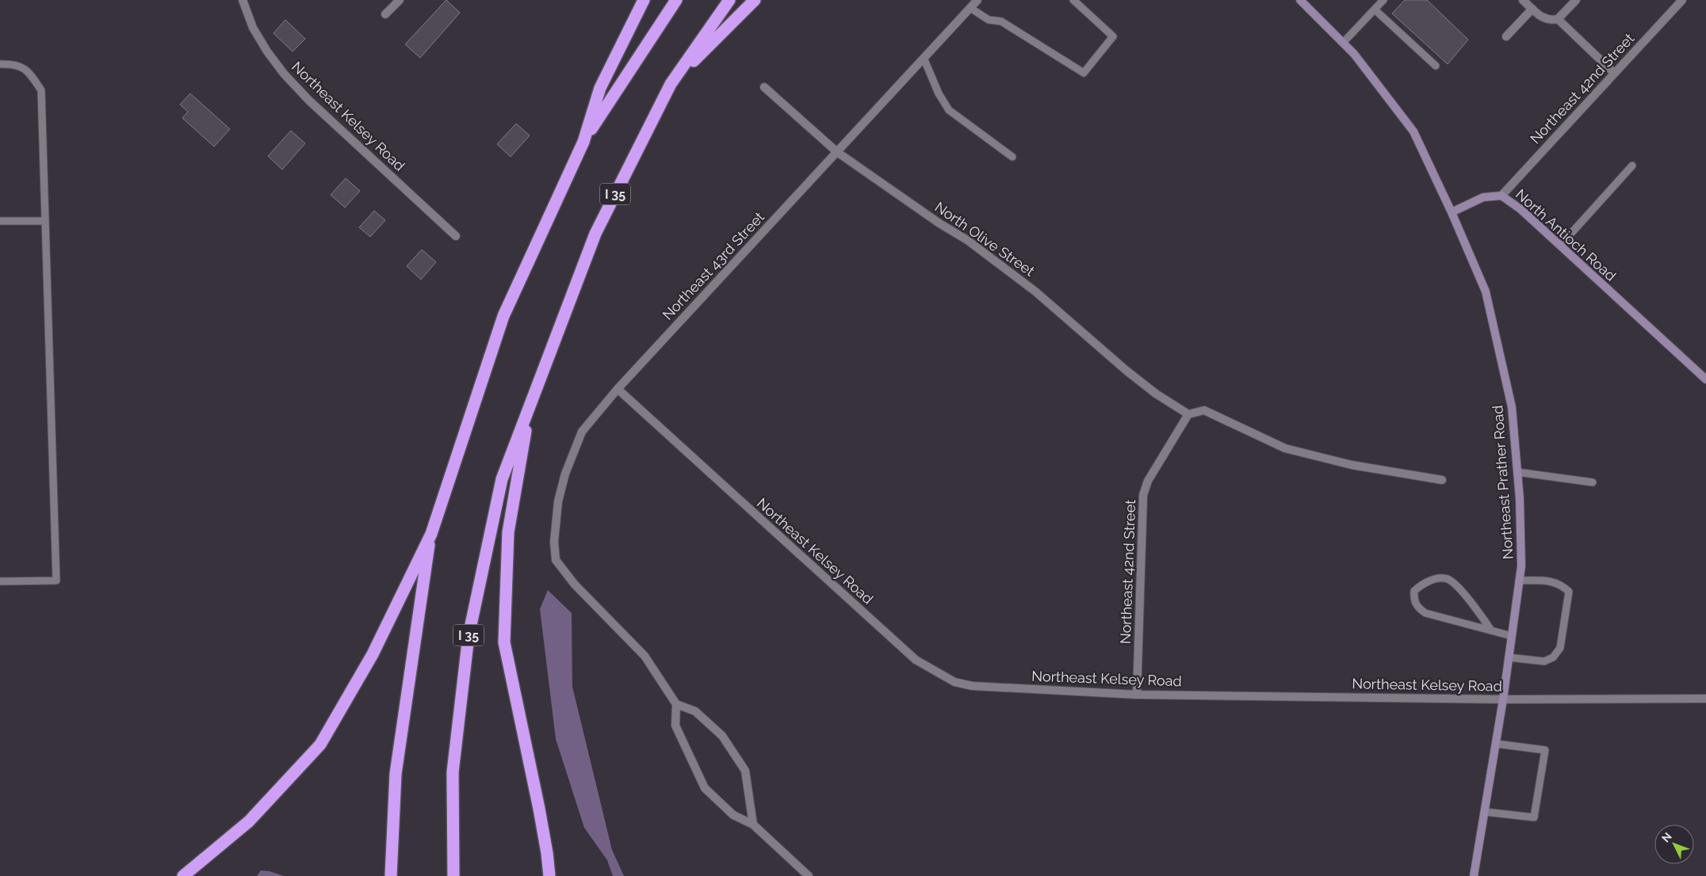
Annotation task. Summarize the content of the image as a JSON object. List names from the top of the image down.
{
  "streets": {
    "highway": ["I 35"],
    "main road": ["North Antioch Road", "Northeast Prather Road"],
    "street": [
      "Northeast 42nd Street",
      "Northeast Kelsey Road",
      "North Olive Street",
      "Northeast 43rd Street"
    ]
  },
  "crossings": [
    ["Northeast 42nd Street", "Northeast Kelsey Road"],
    ["Northeast 42nd Street", "North Antioch Road"],
    ["Northeast 42nd Street", "North Olive Street"],
    ["Northeast Kelsey Road", "Northeast 43rd Street"],
    ["Northeast Kelsey Road", "Northeast Prather Road"],
    ["North Antioch Road", "Northeast Prather Road"],
    ["North Olive Street", "Northeast 43rd Street"]
  ],
  "north": "top left"
}
